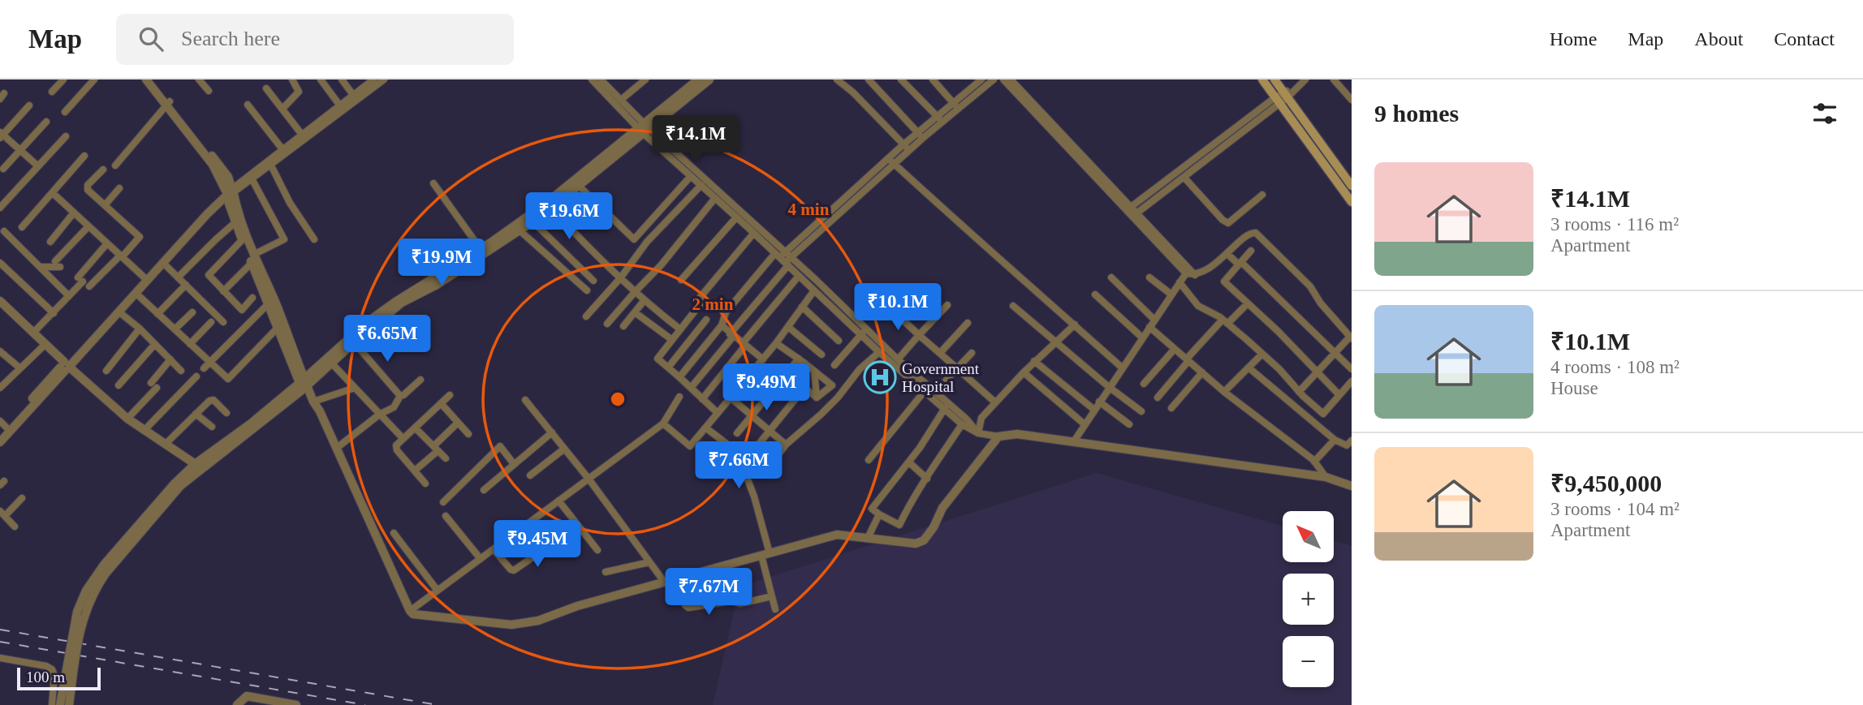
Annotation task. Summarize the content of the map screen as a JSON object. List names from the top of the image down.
{
  "places": {
    "hospital": ["Government Hospital"]
  },
  "scale_bar": "100 m",
  "north": "top left",
  "page": {
    "header": "Map",
    "search": "Search here",
    "nav": [
      "Home",
      "Map",
      "About",
      "Contact"
    ],
    "heading": "9 homes",
    "price": [
      "₹14.1M",
      "₹19.6M",
      "₹19.9M",
      "₹10.1M",
      "₹6.65M",
      "₹9.49M",
      "₹7.66M",
      "₹9.45M",
      "₹7.67M"
    ],
    "list": [
      {
        "name": "₹14.1M",
        "note": "3 rooms · 116 m² · Apartment"
      },
      {
        "name": "₹10.1M",
        "note": "4 rooms · 108 m² · House"
      },
      {
        "name": "₹9,450,000",
        "note": "3 rooms · 104 m² · Apartment"
      }
    ],
    "map_buttons": ["+", "−"],
    "scale": "100 m"
  },
  "rings": ["4 min", "2 min"]
}
